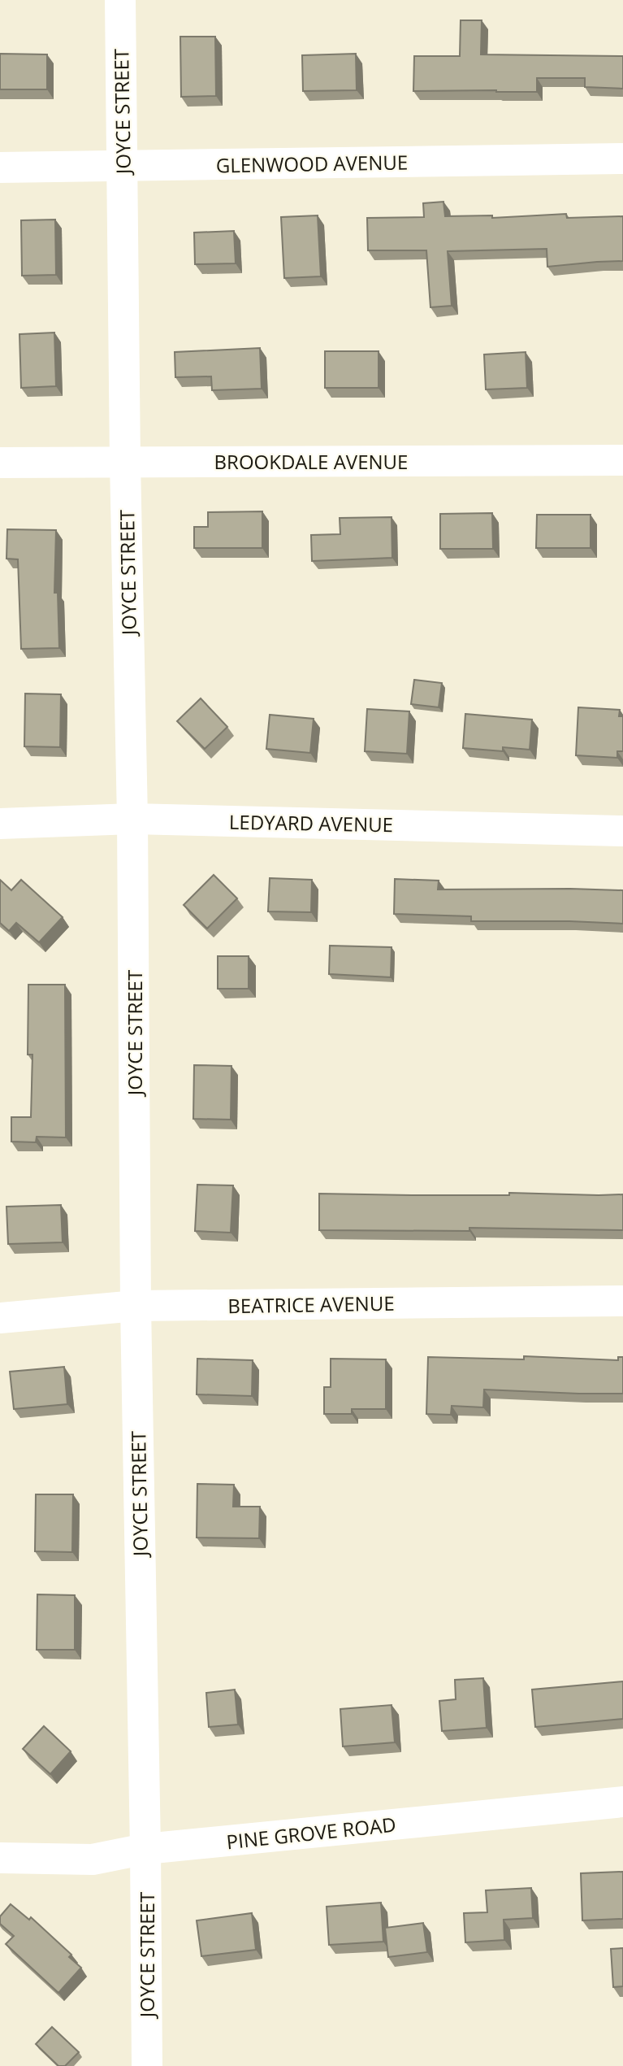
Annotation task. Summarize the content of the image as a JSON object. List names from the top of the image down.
{
  "streets": {
    "street": [
      "JOYCE STREET",
      "GLENWOOD AVENUE",
      "BROOKDALE AVENUE",
      "LEDYARD AVENUE",
      "BEATRICE AVENUE",
      "PINE GROVE ROAD"
    ]
  },
  "crossings": [
    ["JOYCE STREET", "GLENWOOD AVENUE"],
    ["JOYCE STREET", "BROOKDALE AVENUE"],
    ["JOYCE STREET", "LEDYARD AVENUE"],
    ["JOYCE STREET", "BEATRICE AVENUE"],
    ["JOYCE STREET", "PINE GROVE ROAD"]
  ]
}
